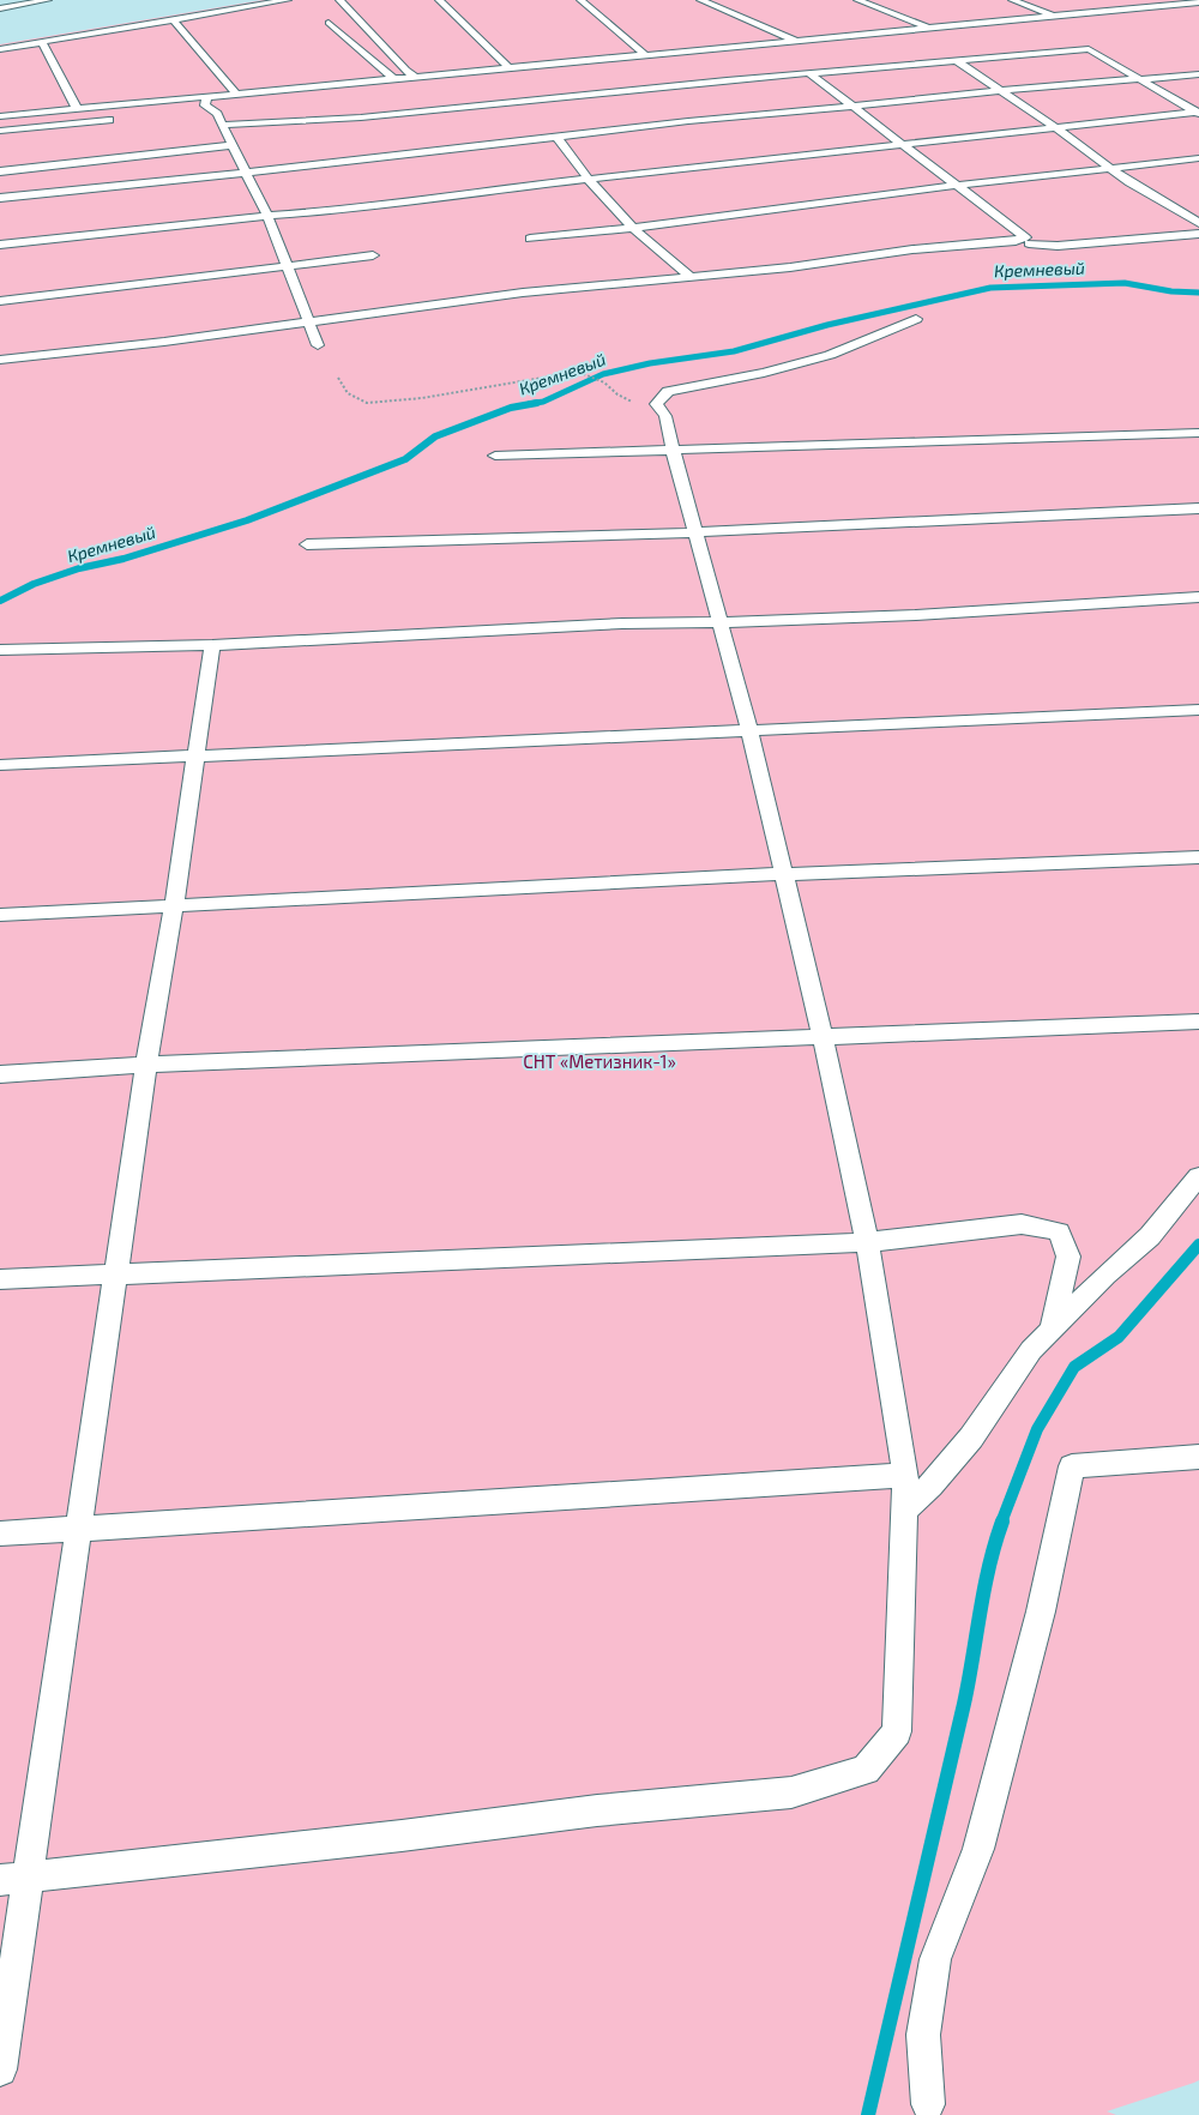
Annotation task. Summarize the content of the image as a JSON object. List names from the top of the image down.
{
  "water": ["Кремневый"],
  "parks": ["СНТ «Метизник-1»"]
}
